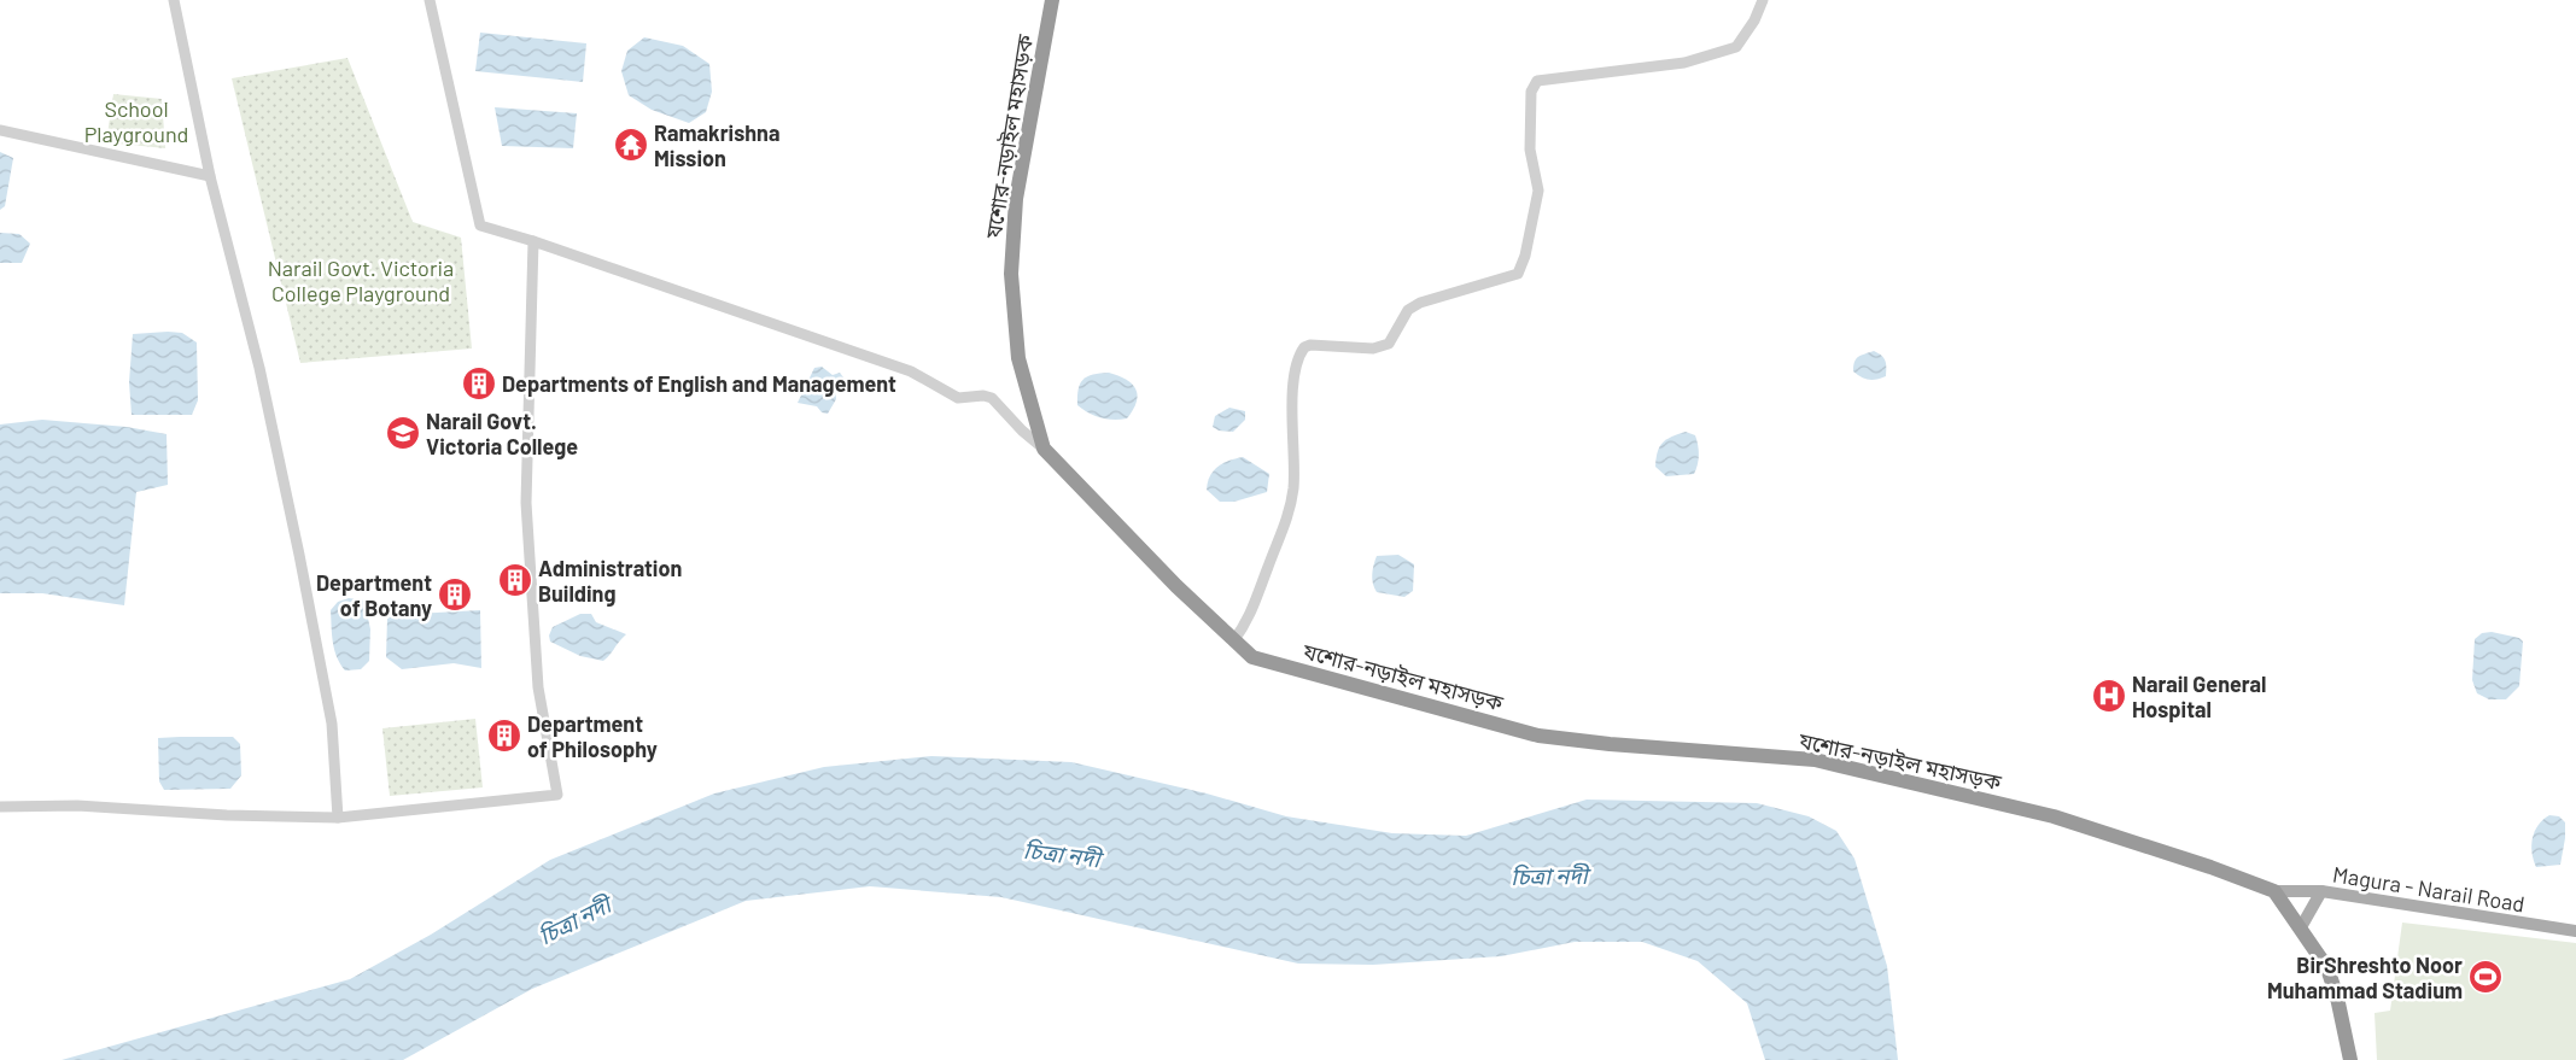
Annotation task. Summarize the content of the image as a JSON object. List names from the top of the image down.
{
  "streets": {
    "highway": ["যশোর-নড়াইল মহাসড়ক"],
    "main road": ["Magura - Narail Road"]
  },
  "crossings": [
    ["যশোর-নড়াইল মহাসড়ক", "Magura - Narail Road"]
  ],
  "water": ["চিত্রা নদী"],
  "parks": ["School Playground", "Narail Govt. Victoria College Playground"],
  "places": {
    "temple": ["Ramakrishna Mission"],
    "building": [
      "Departments of English and Management",
      "Administration Building",
      "Department of Botany",
      "Department of Philosophy"
    ],
    "school or university": ["Narail Govt. Victoria College"],
    "hospital": ["Narail General Hospital"],
    "sports": ["BirShreshto Noor Muhammad Stadium"]
  }
}
